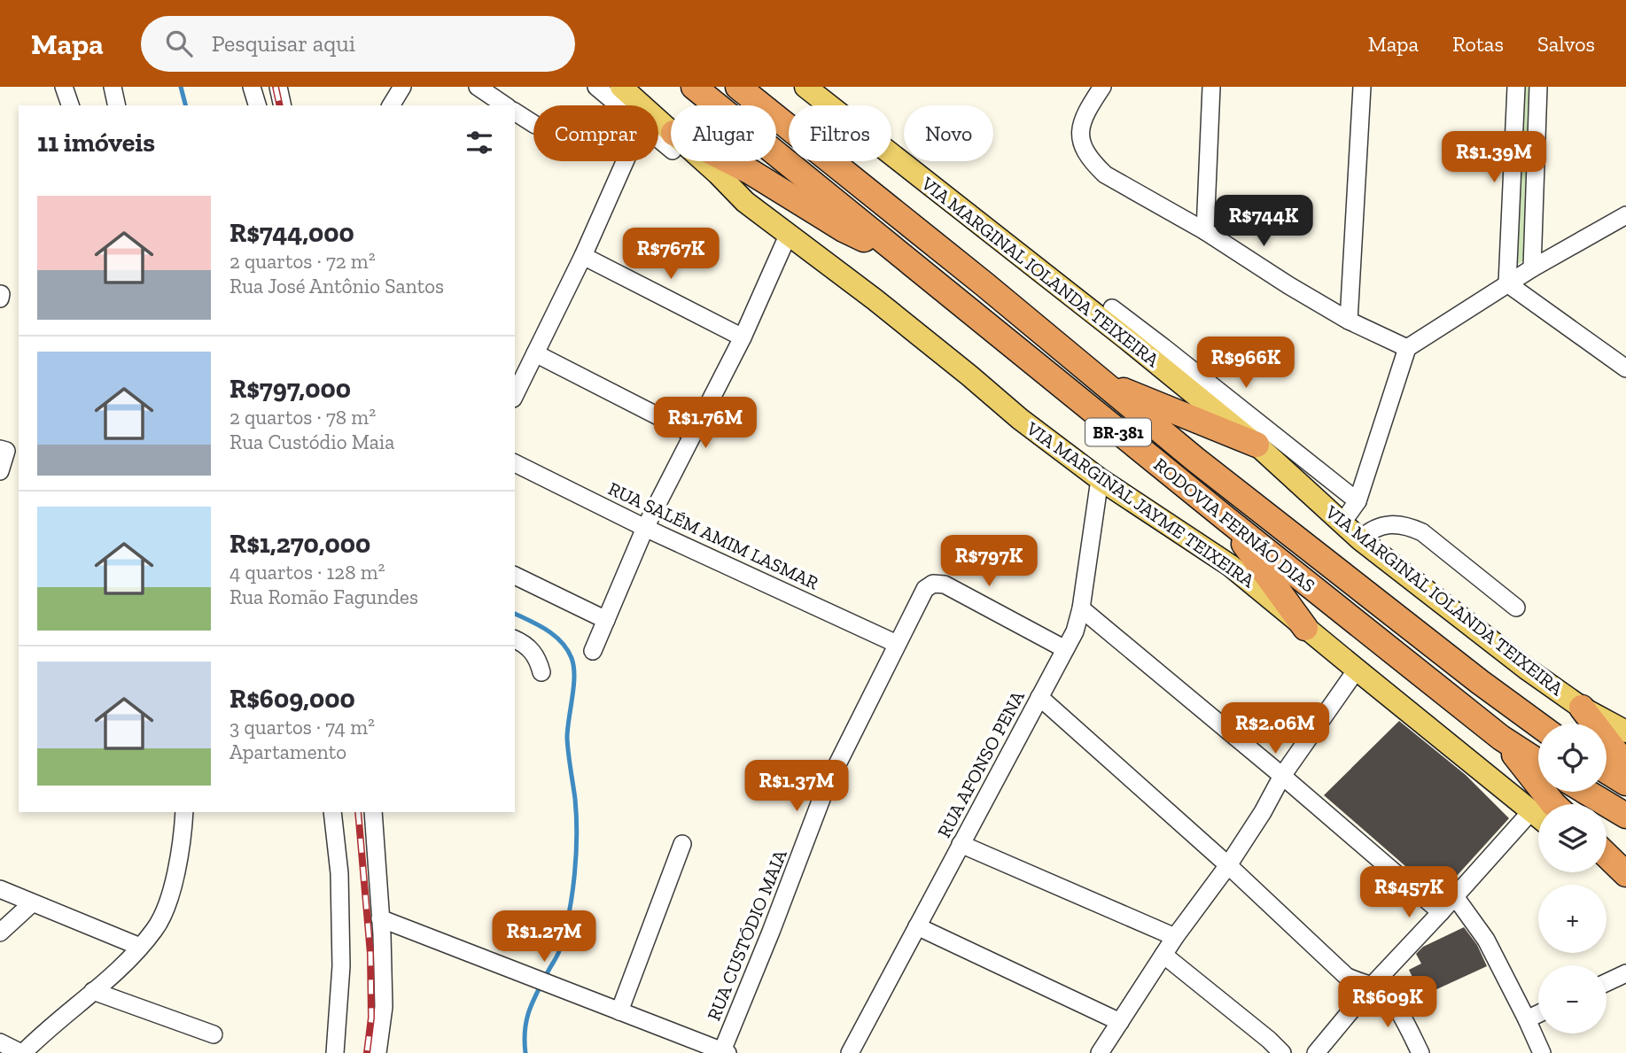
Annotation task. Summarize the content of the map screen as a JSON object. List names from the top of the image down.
{
  "streets": {
    "highway": ["BR-381", "RODOVIA FERNÃO DIAS"],
    "main road": ["VIA MARGINAL IOLANDA TEIXEIRA", "VIA MARGINAL JAYME TEIXEIRA"],
    "street": ["RUA SALÉM AMIM LASMAR", "RUA AFONSO PENA", "RUA CUSTÓDIO MAIA"]
  },
  "crossings": [
    ["VIA MARGINAL JAYME TEIXEIRA", "RUA AFONSO PENA"],
    ["RUA SALÉM AMIM LASMAR", "RUA CUSTÓDIO MAIA"],
    ["RUA AFONSO PENA", "RUA CUSTÓDIO MAIA"]
  ],
  "page": {
    "header": "Mapa",
    "search": "Pesquisar aqui",
    "nav": ["Mapa", "Rotas", "Salvos"],
    "chip": [
      "Comprar",
      "Alugar",
      "Filtros",
      "Novo"
    ],
    "heading": "11 imóveis",
    "price": [
      "R$1.39M",
      "R$744K",
      "R$767K",
      "R$966K",
      "R$1.76M",
      "R$797K",
      "R$2.06M",
      "R$1.37M",
      "R$457K",
      "R$1.27M",
      "R$609K"
    ],
    "list": [
      {
        "name": "R$744,000",
        "note": "2 quartos · 72 m² · Rua José Antônio Santos"
      },
      {
        "name": "R$797,000",
        "note": "2 quartos · 78 m² · Rua Custódio Maia"
      },
      {
        "name": "R$1,270,000",
        "note": "4 quartos · 128 m² · Rua Romão Fagundes"
      },
      {
        "name": "R$609,000",
        "note": "3 quartos · 74 m² · Apartamento"
      }
    ],
    "map_buttons": ["+", "−"]
  }
}
